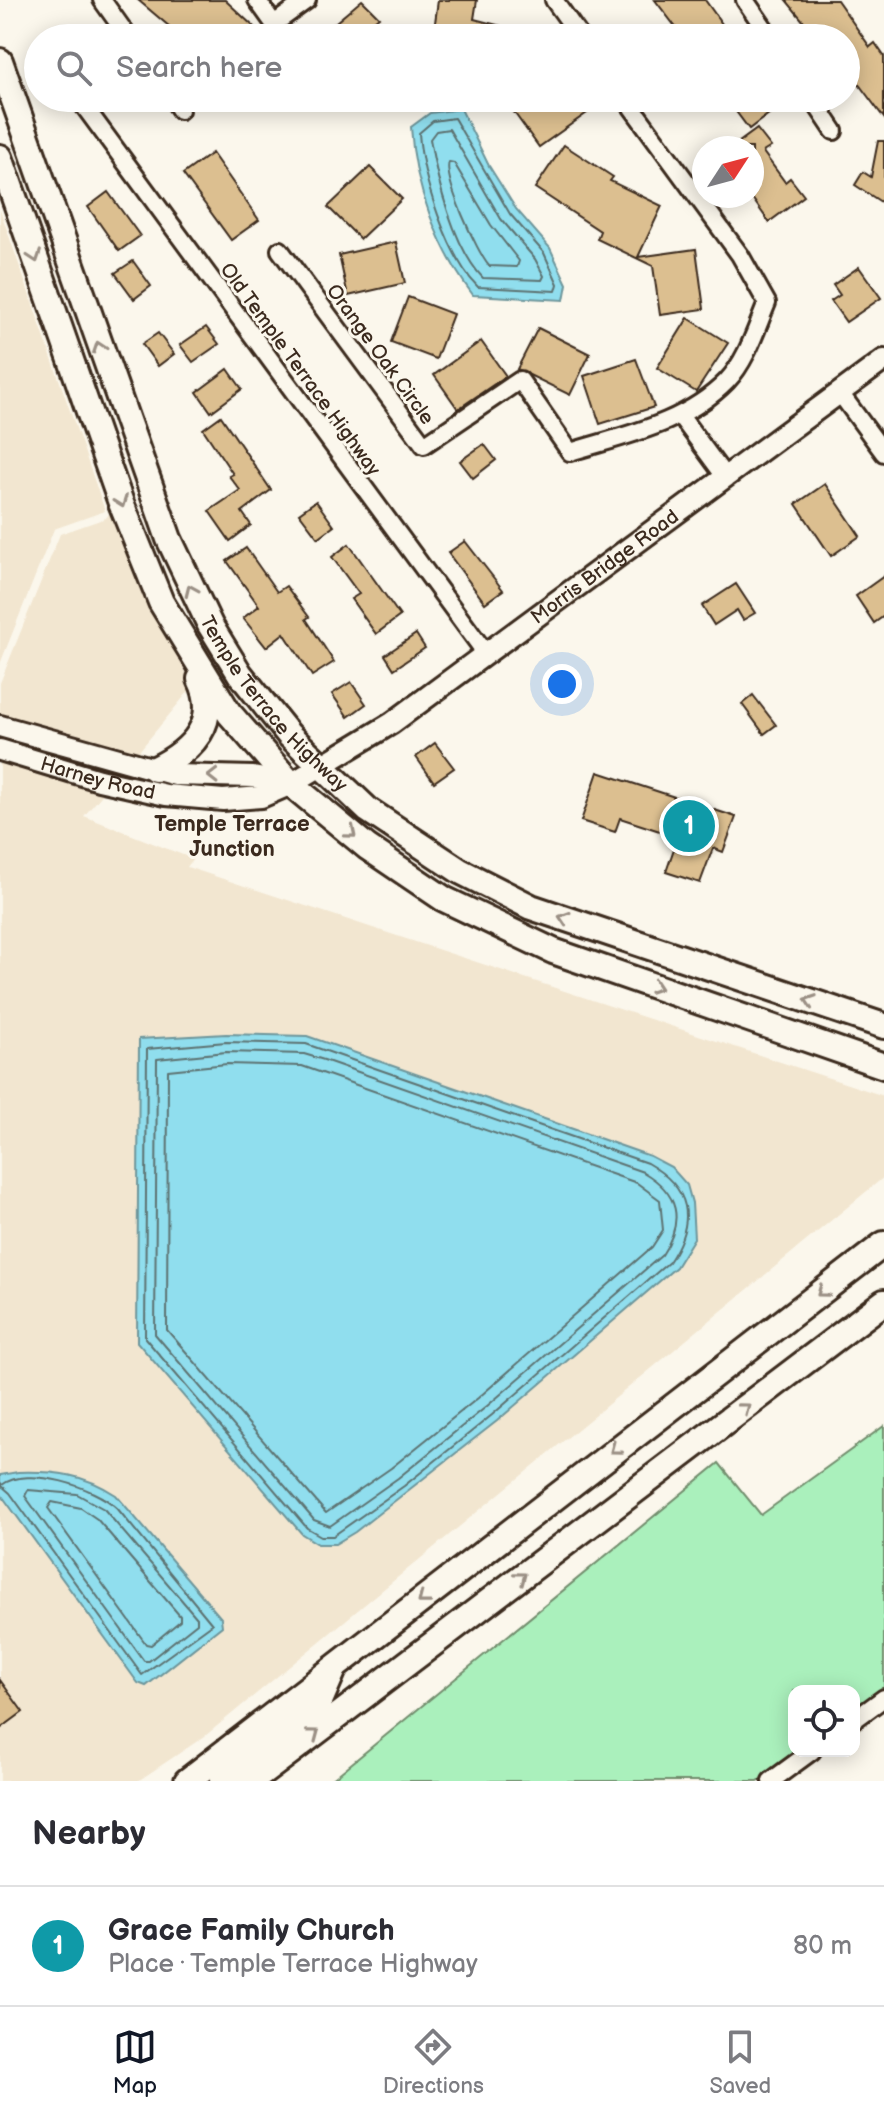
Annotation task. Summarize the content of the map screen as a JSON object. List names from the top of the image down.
{
  "streets": {
    "main road": ["Temple Terrace Highway"],
    "street": [
      "Orange Oak Circle",
      "Old Temple Terrace Highway",
      "Morris Bridge Road",
      "Harney Road"
    ]
  },
  "crossings": [
    ["Old Temple Terrace Highway", "Morris Bridge Road"],
    ["Morris Bridge Road", "Temple Terrace Highway"],
    ["Morris Bridge Road", "Harney Road"],
    ["Temple Terrace Highway", "Harney Road"]
  ],
  "districts": ["Temple Terrace Junction"],
  "north": "top right",
  "page": {
    "search": "Search here",
    "pins": "1",
    "heading": "Nearby",
    "list": [
      {
        "mark": "1",
        "name": "Grace Family Church",
        "note": "Place · Temple Terrace Highway",
        "value": "80 m"
      }
    ],
    "nav": ["Map", "Directions", "Saved"]
  }
}
